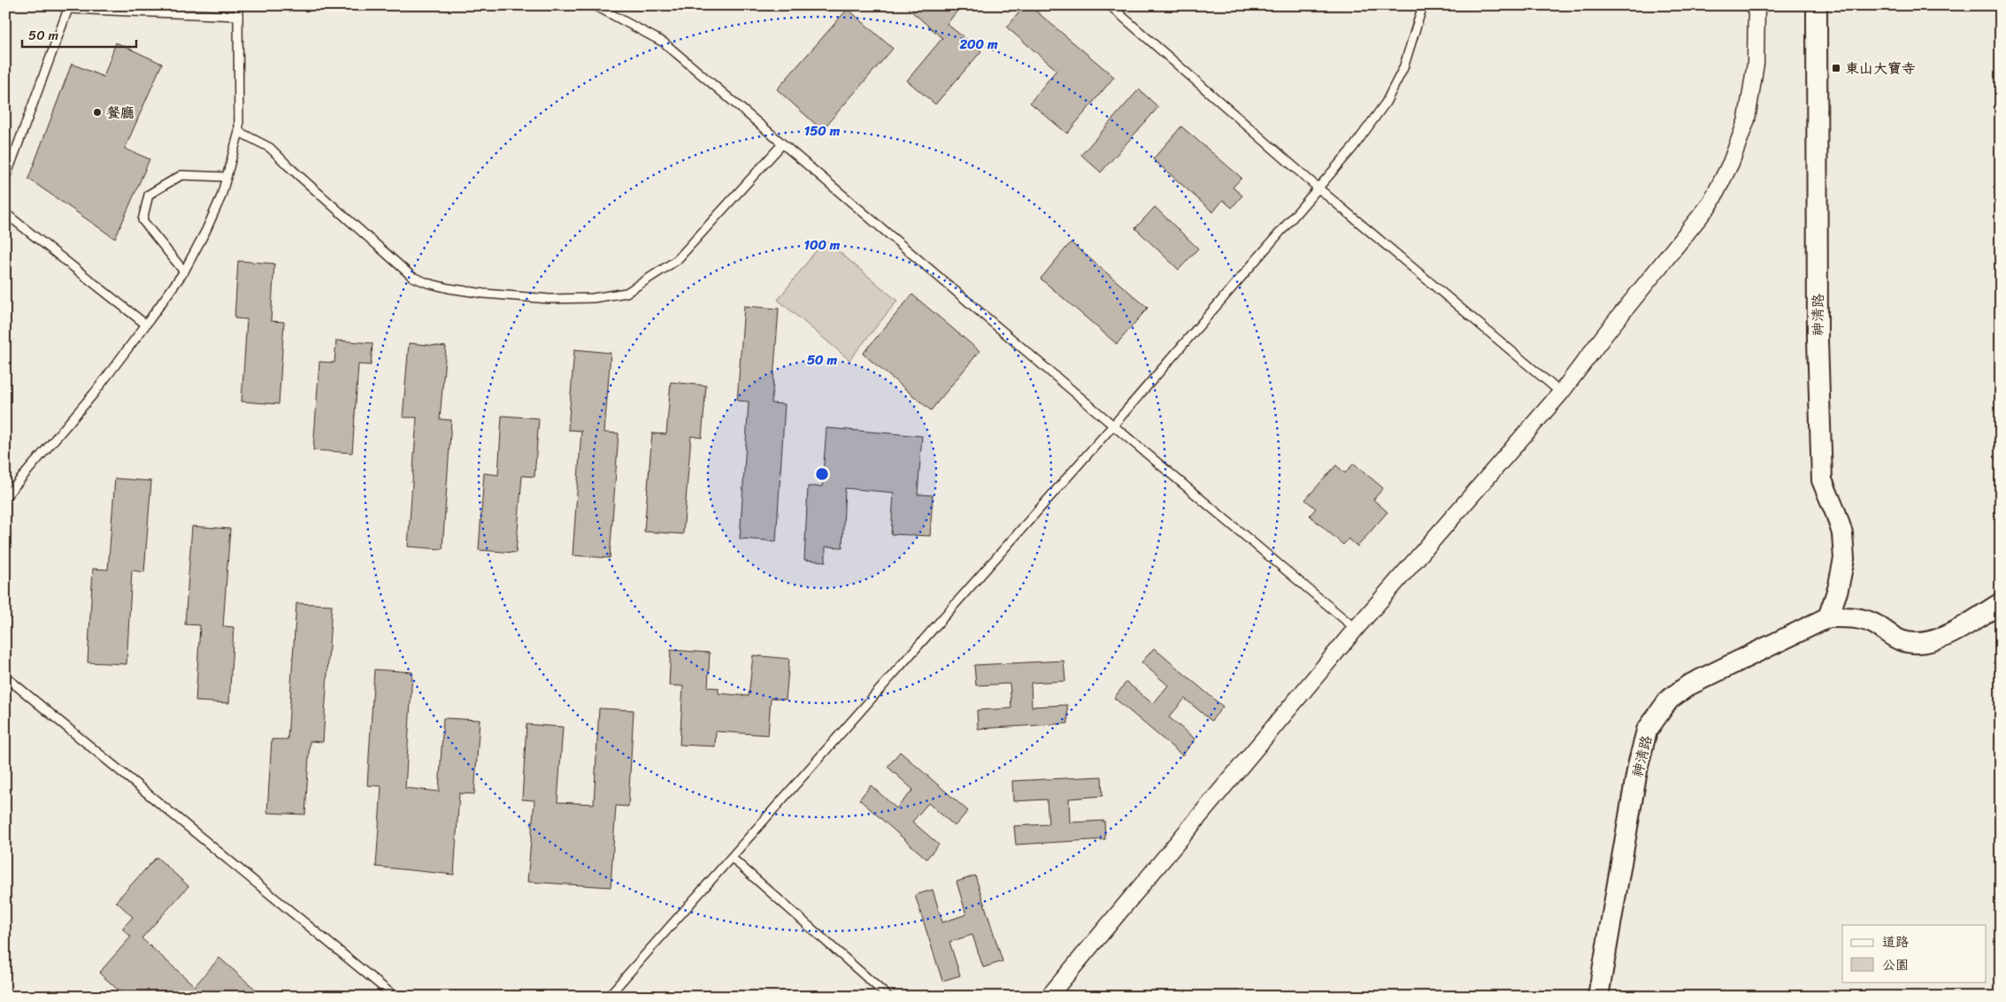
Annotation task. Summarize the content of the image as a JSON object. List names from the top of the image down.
{
  "streets": {
    "street": ["神清路"]
  },
  "places": {
    "transit": ["東山大寶寺"],
    "other": ["餐廳"]
  },
  "legend": ["道路", "公園"],
  "scale_bar": "50 m",
  "rings": [
    "200 m",
    "150 m",
    "100 m",
    "50 m"
  ]
}
